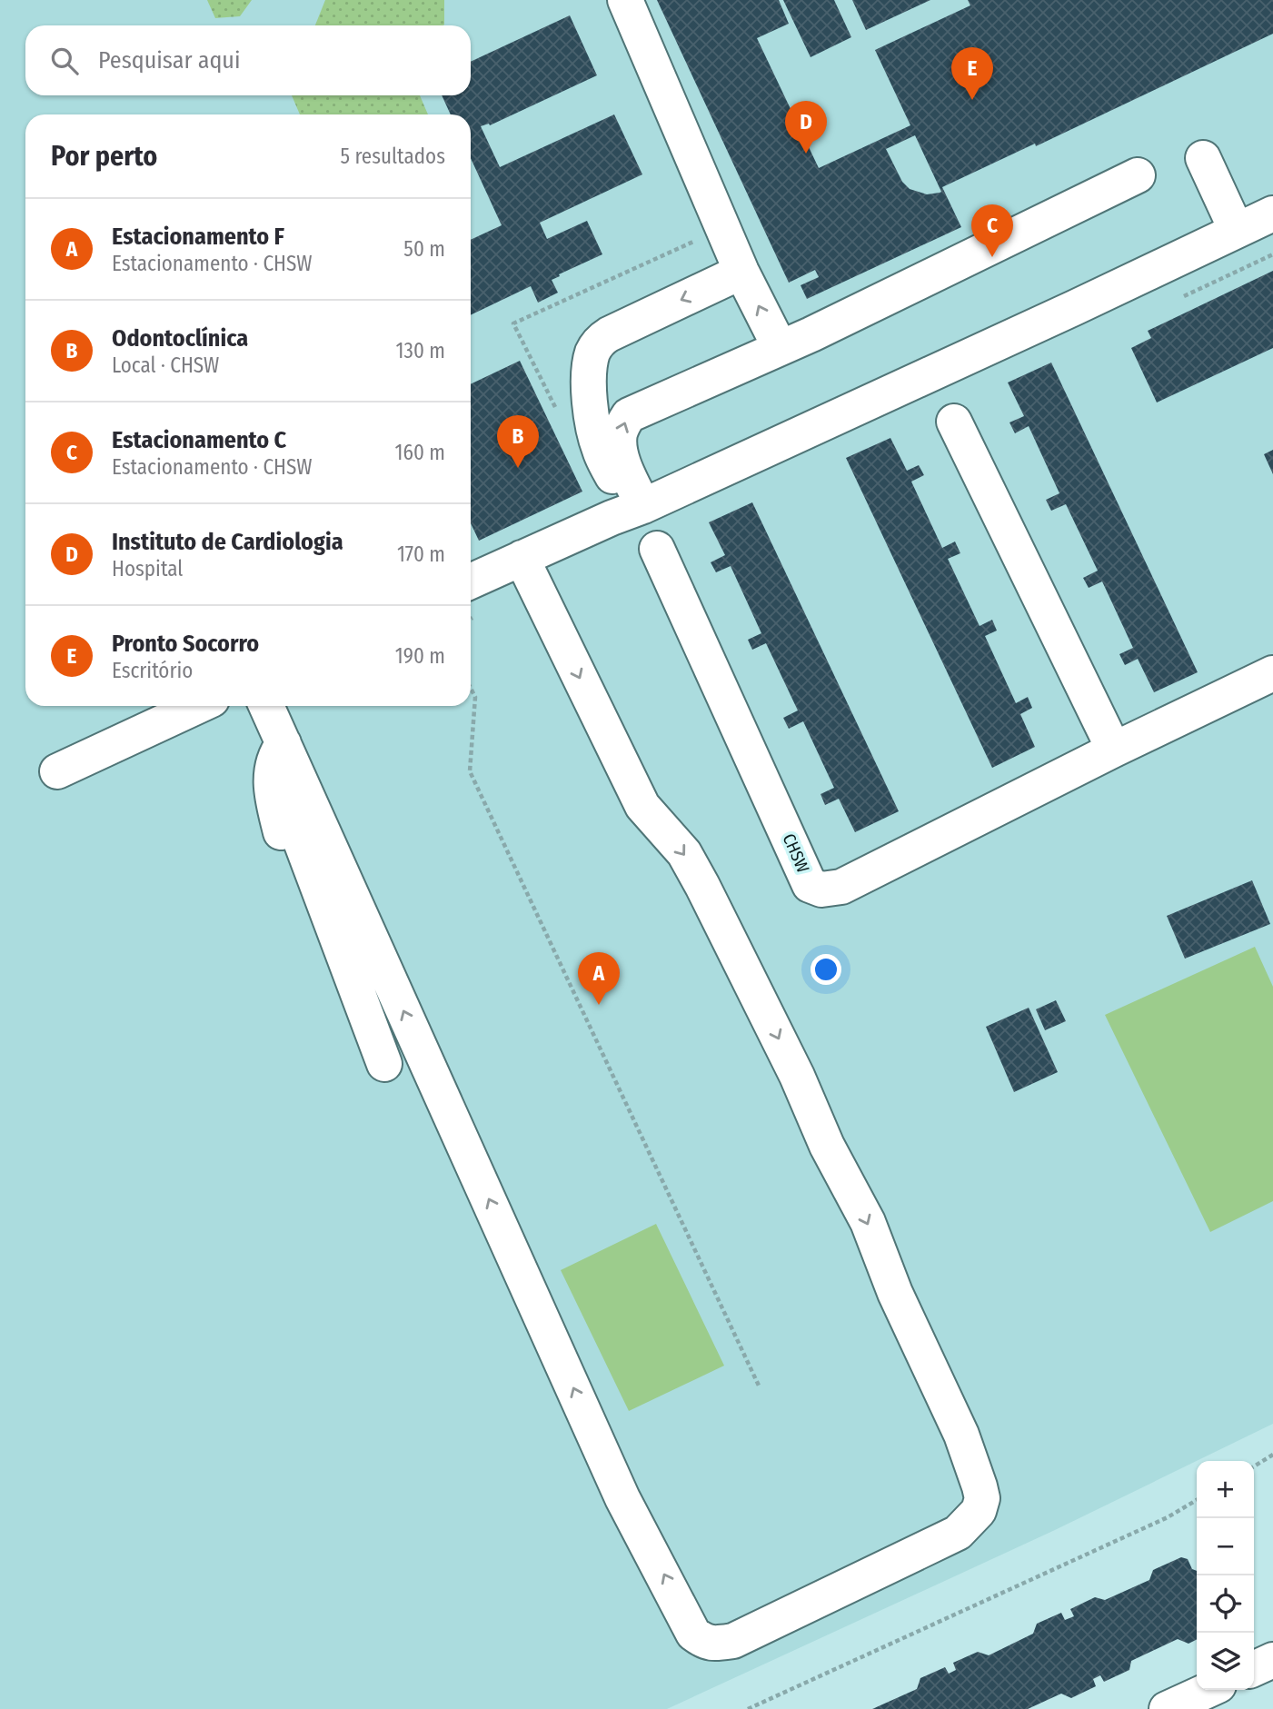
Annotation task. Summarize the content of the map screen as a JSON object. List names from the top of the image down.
{
  "streets": {
    "street": ["CHSW"]
  },
  "page": {
    "search": "Pesquisar aqui",
    "pins": [
      "E",
      "D",
      "C",
      "B",
      "A"
    ],
    "heading": ["Por perto", "5 resultados"],
    "list": [
      {
        "mark": "A",
        "name": "Estacionamento F",
        "note": "Estacionamento · CHSW",
        "value": "50 m"
      },
      {
        "mark": "B",
        "name": "Odontoclínica",
        "note": "Local · CHSW",
        "value": "130 m"
      },
      {
        "mark": "C",
        "name": "Estacionamento C",
        "note": "Estacionamento · CHSW",
        "value": "160 m"
      },
      {
        "mark": "D",
        "name": "Instituto de Cardiologia",
        "note": "Hospital",
        "value": "170 m"
      },
      {
        "mark": "E",
        "name": "Pronto Socorro",
        "note": "Escritório",
        "value": "190 m"
      }
    ],
    "map_buttons": ["+", "−"]
  }
}
